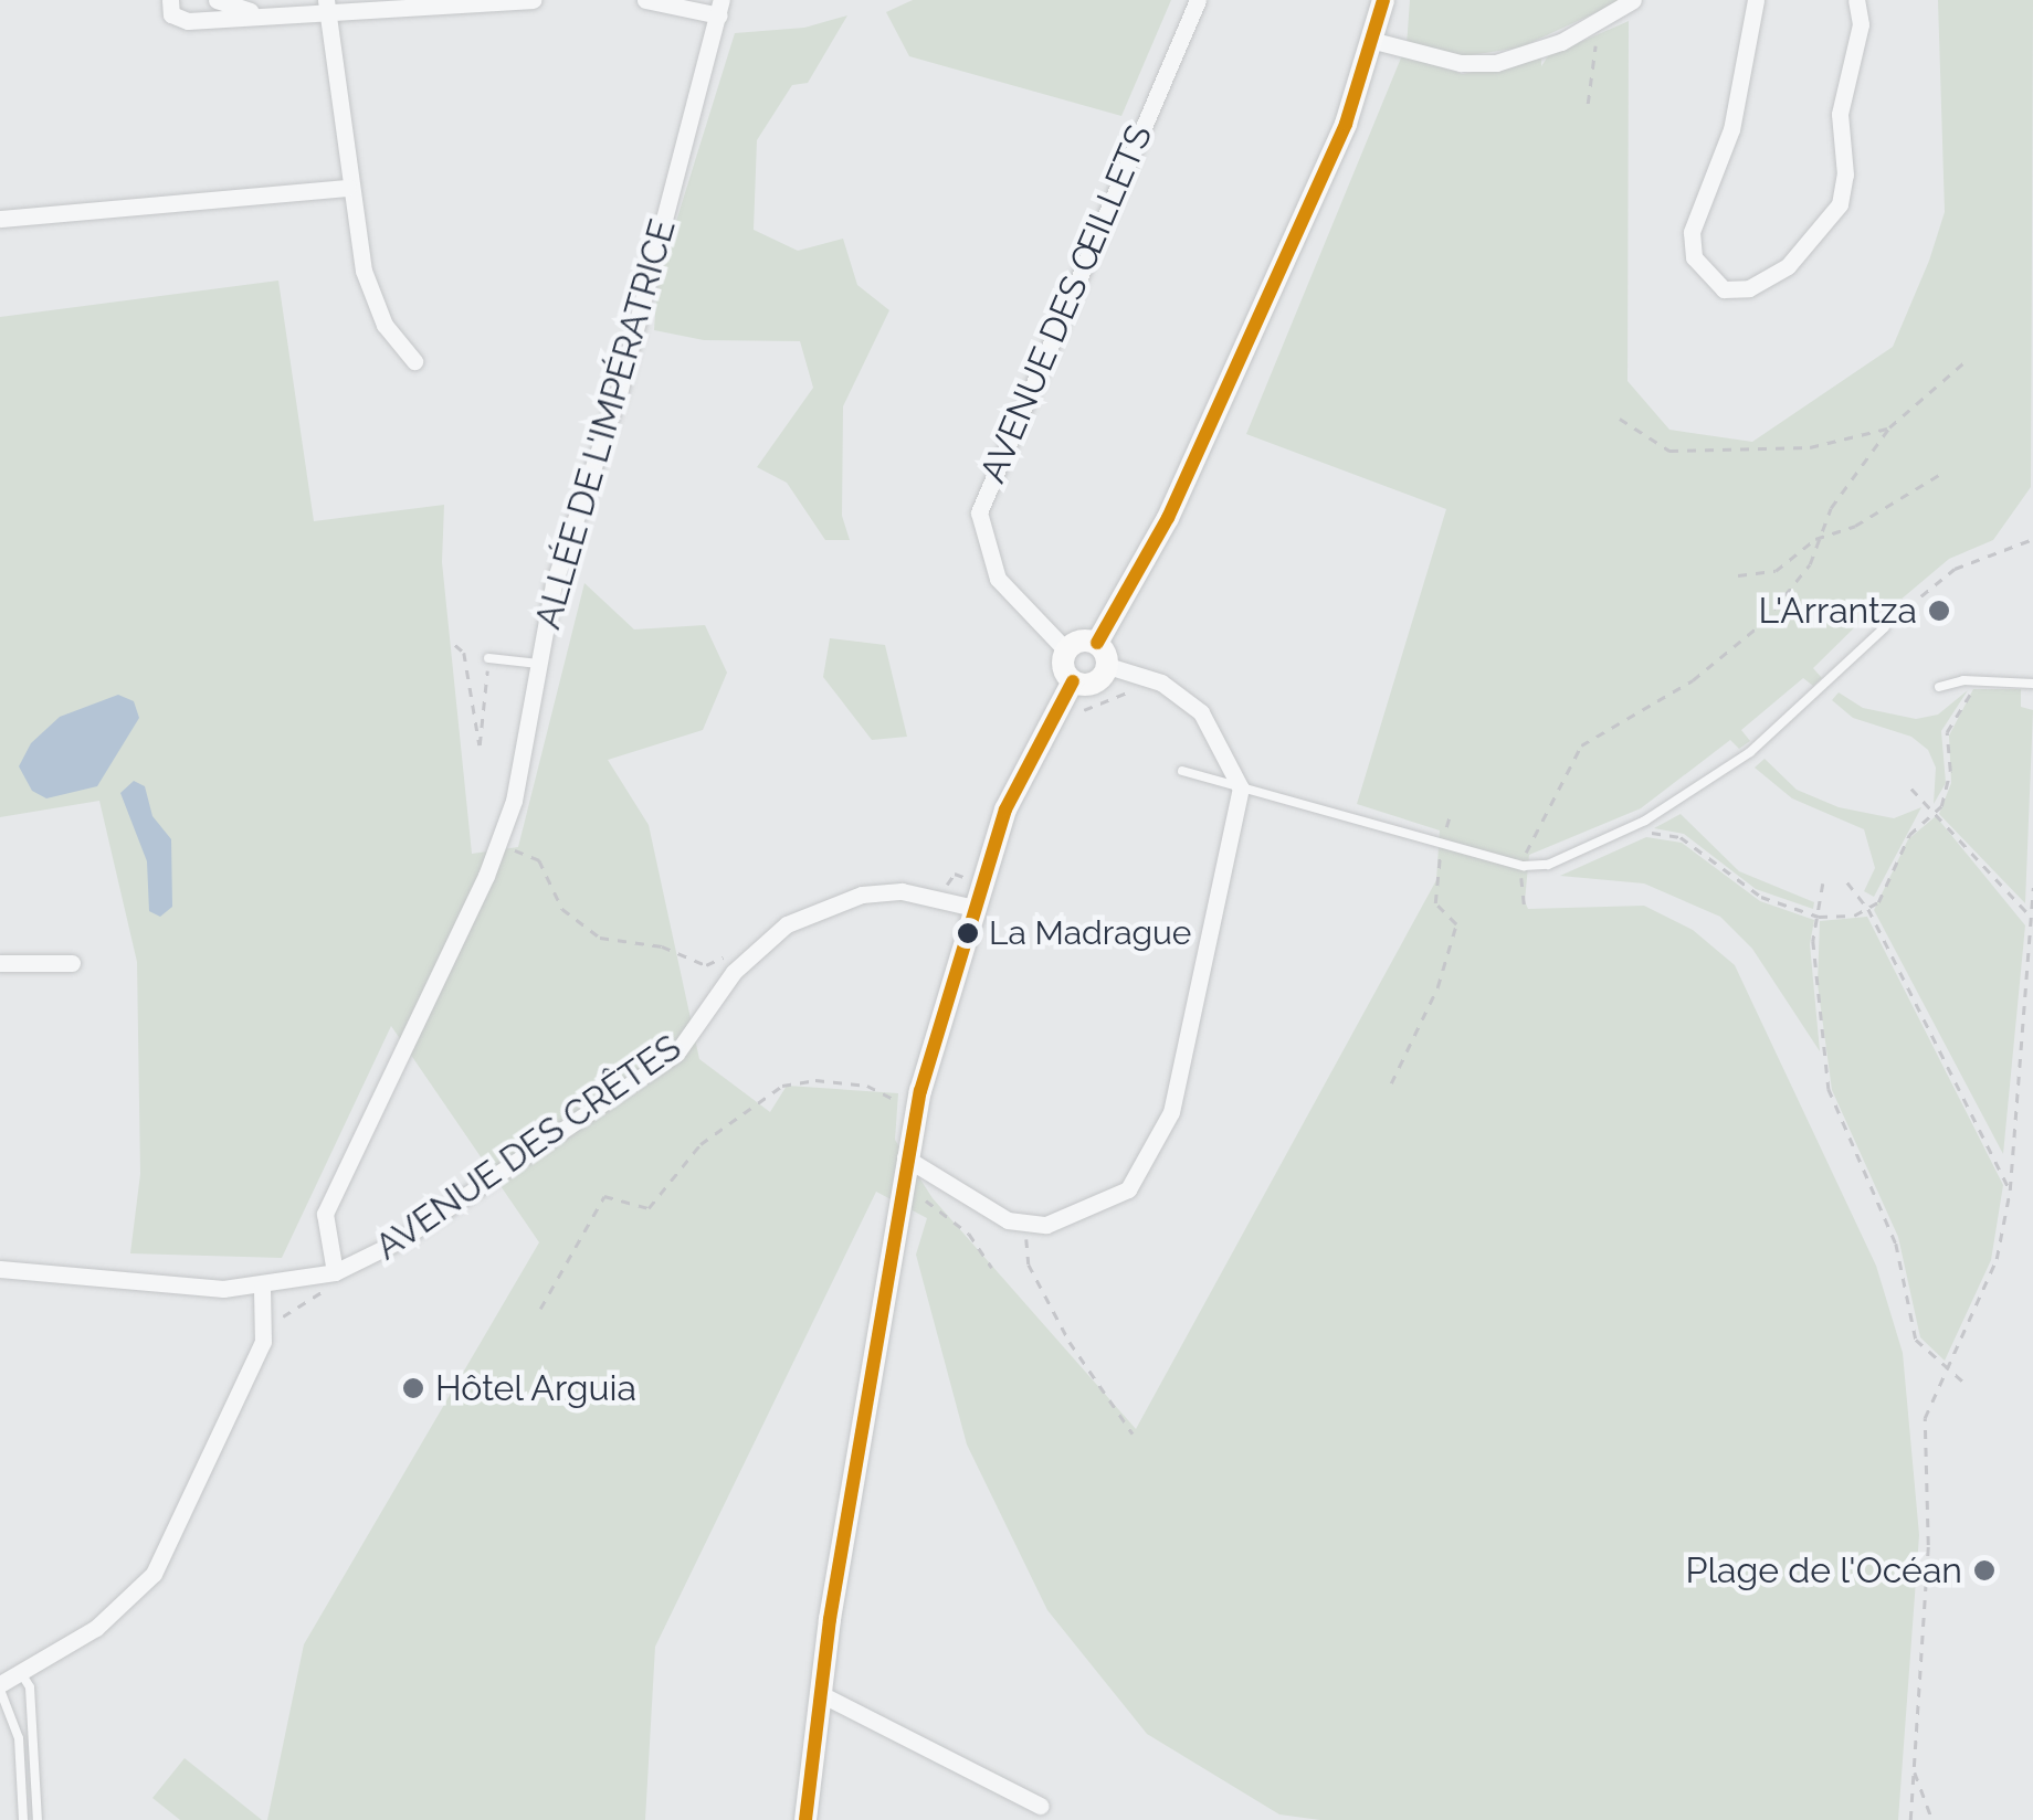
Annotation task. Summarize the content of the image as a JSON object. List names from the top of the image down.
{
  "streets": {
    "street": ["AVENUE DES ŒILLETS", "ALLÉE DE L'IMPÉRATRICE", "AVENUE DES CRÊTES"]
  },
  "crossings": [
    ["ALLÉE DE L'IMPÉRATRICE", "AVENUE DES CRÊTES"]
  ],
  "places": [
    "L'Arrantza",
    "La Madrague",
    "Hôtel Arguia",
    "Plage de l'Océan"
  ]
}
